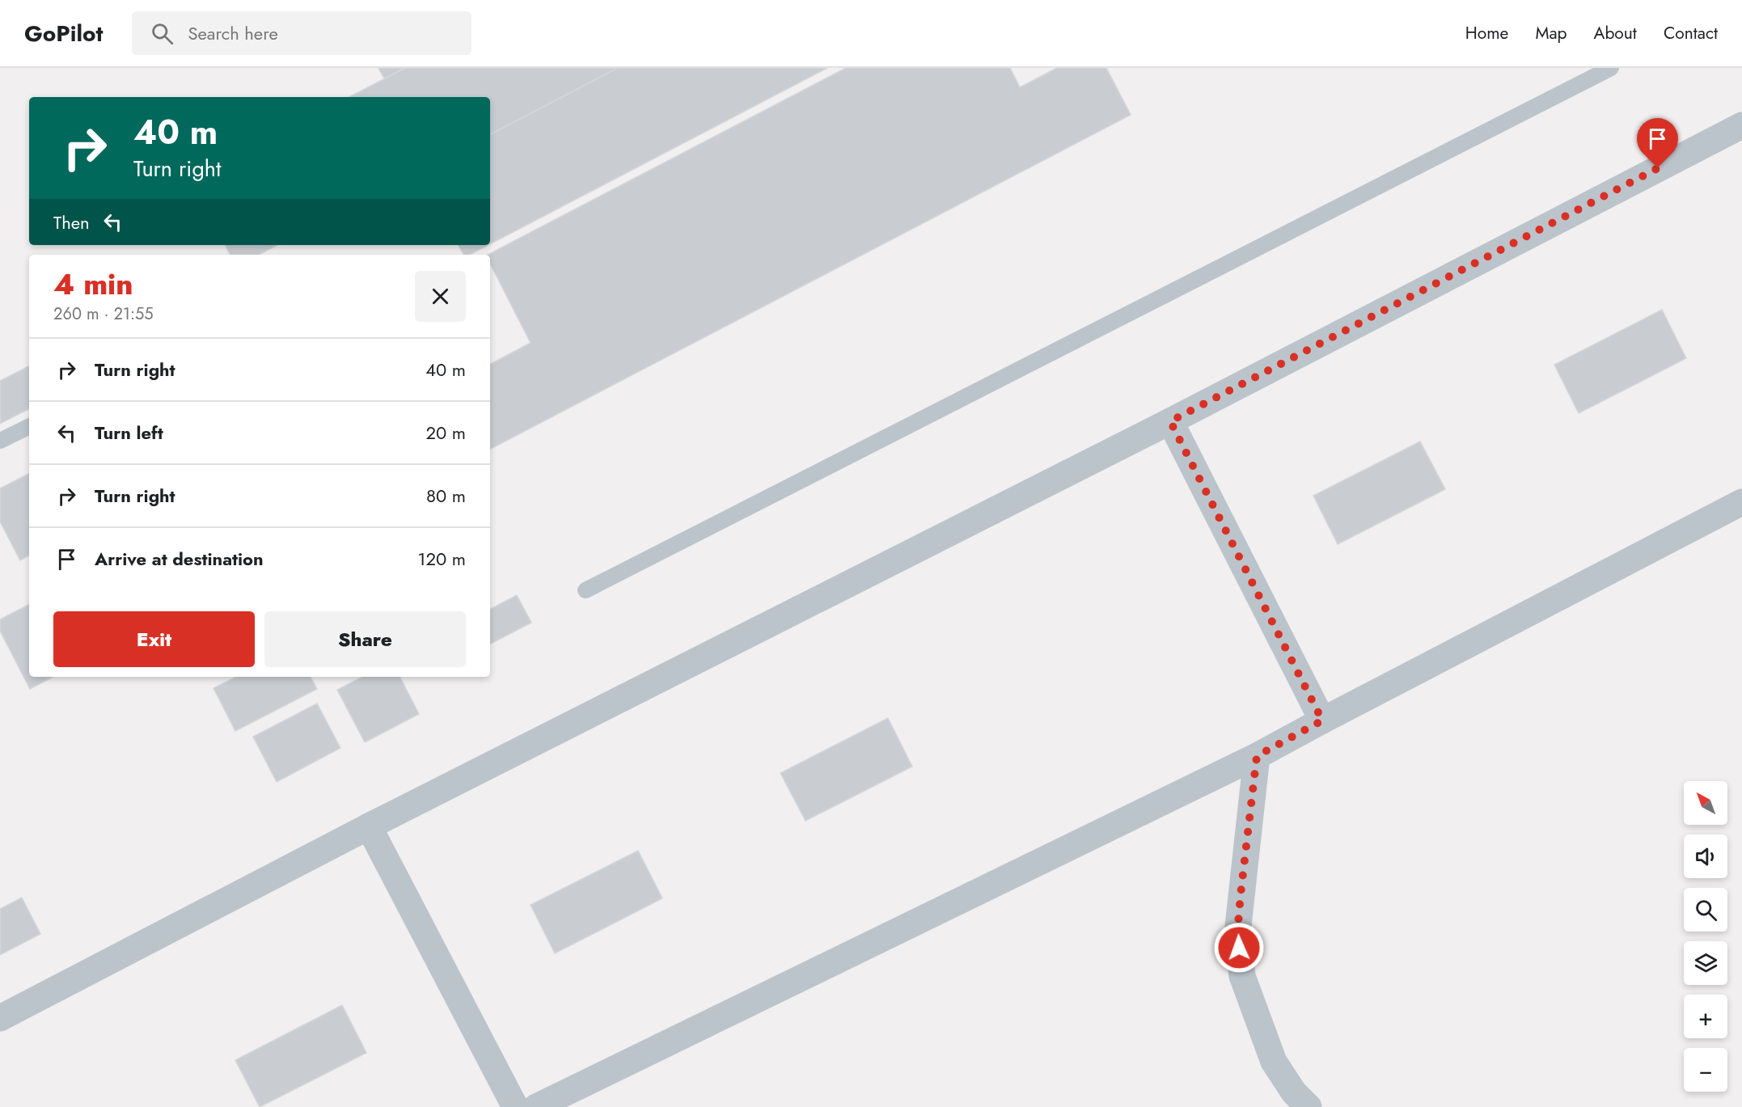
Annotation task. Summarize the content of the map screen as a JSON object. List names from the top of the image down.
{
  "north": "top left",
  "page": {
    "header": "GoPilot",
    "search": "Search here",
    "nav": [
      "Home",
      "Map",
      "About",
      "Contact"
    ],
    "turn": ["40 m", "Turn right"],
    "then": "Then",
    "heading": ["4 min", "260 m · 21:55"],
    "list": [
      {
        "name": "Turn right",
        "value": "40 m"
      },
      {
        "name": "Turn left",
        "value": "20 m"
      },
      {
        "name": "Turn right",
        "value": "80 m"
      },
      {
        "name": "Arrive at destination",
        "value": "120 m"
      }
    ],
    "buttons": ["Exit", "Share"],
    "map_buttons": ["+", "−"]
  }
}
